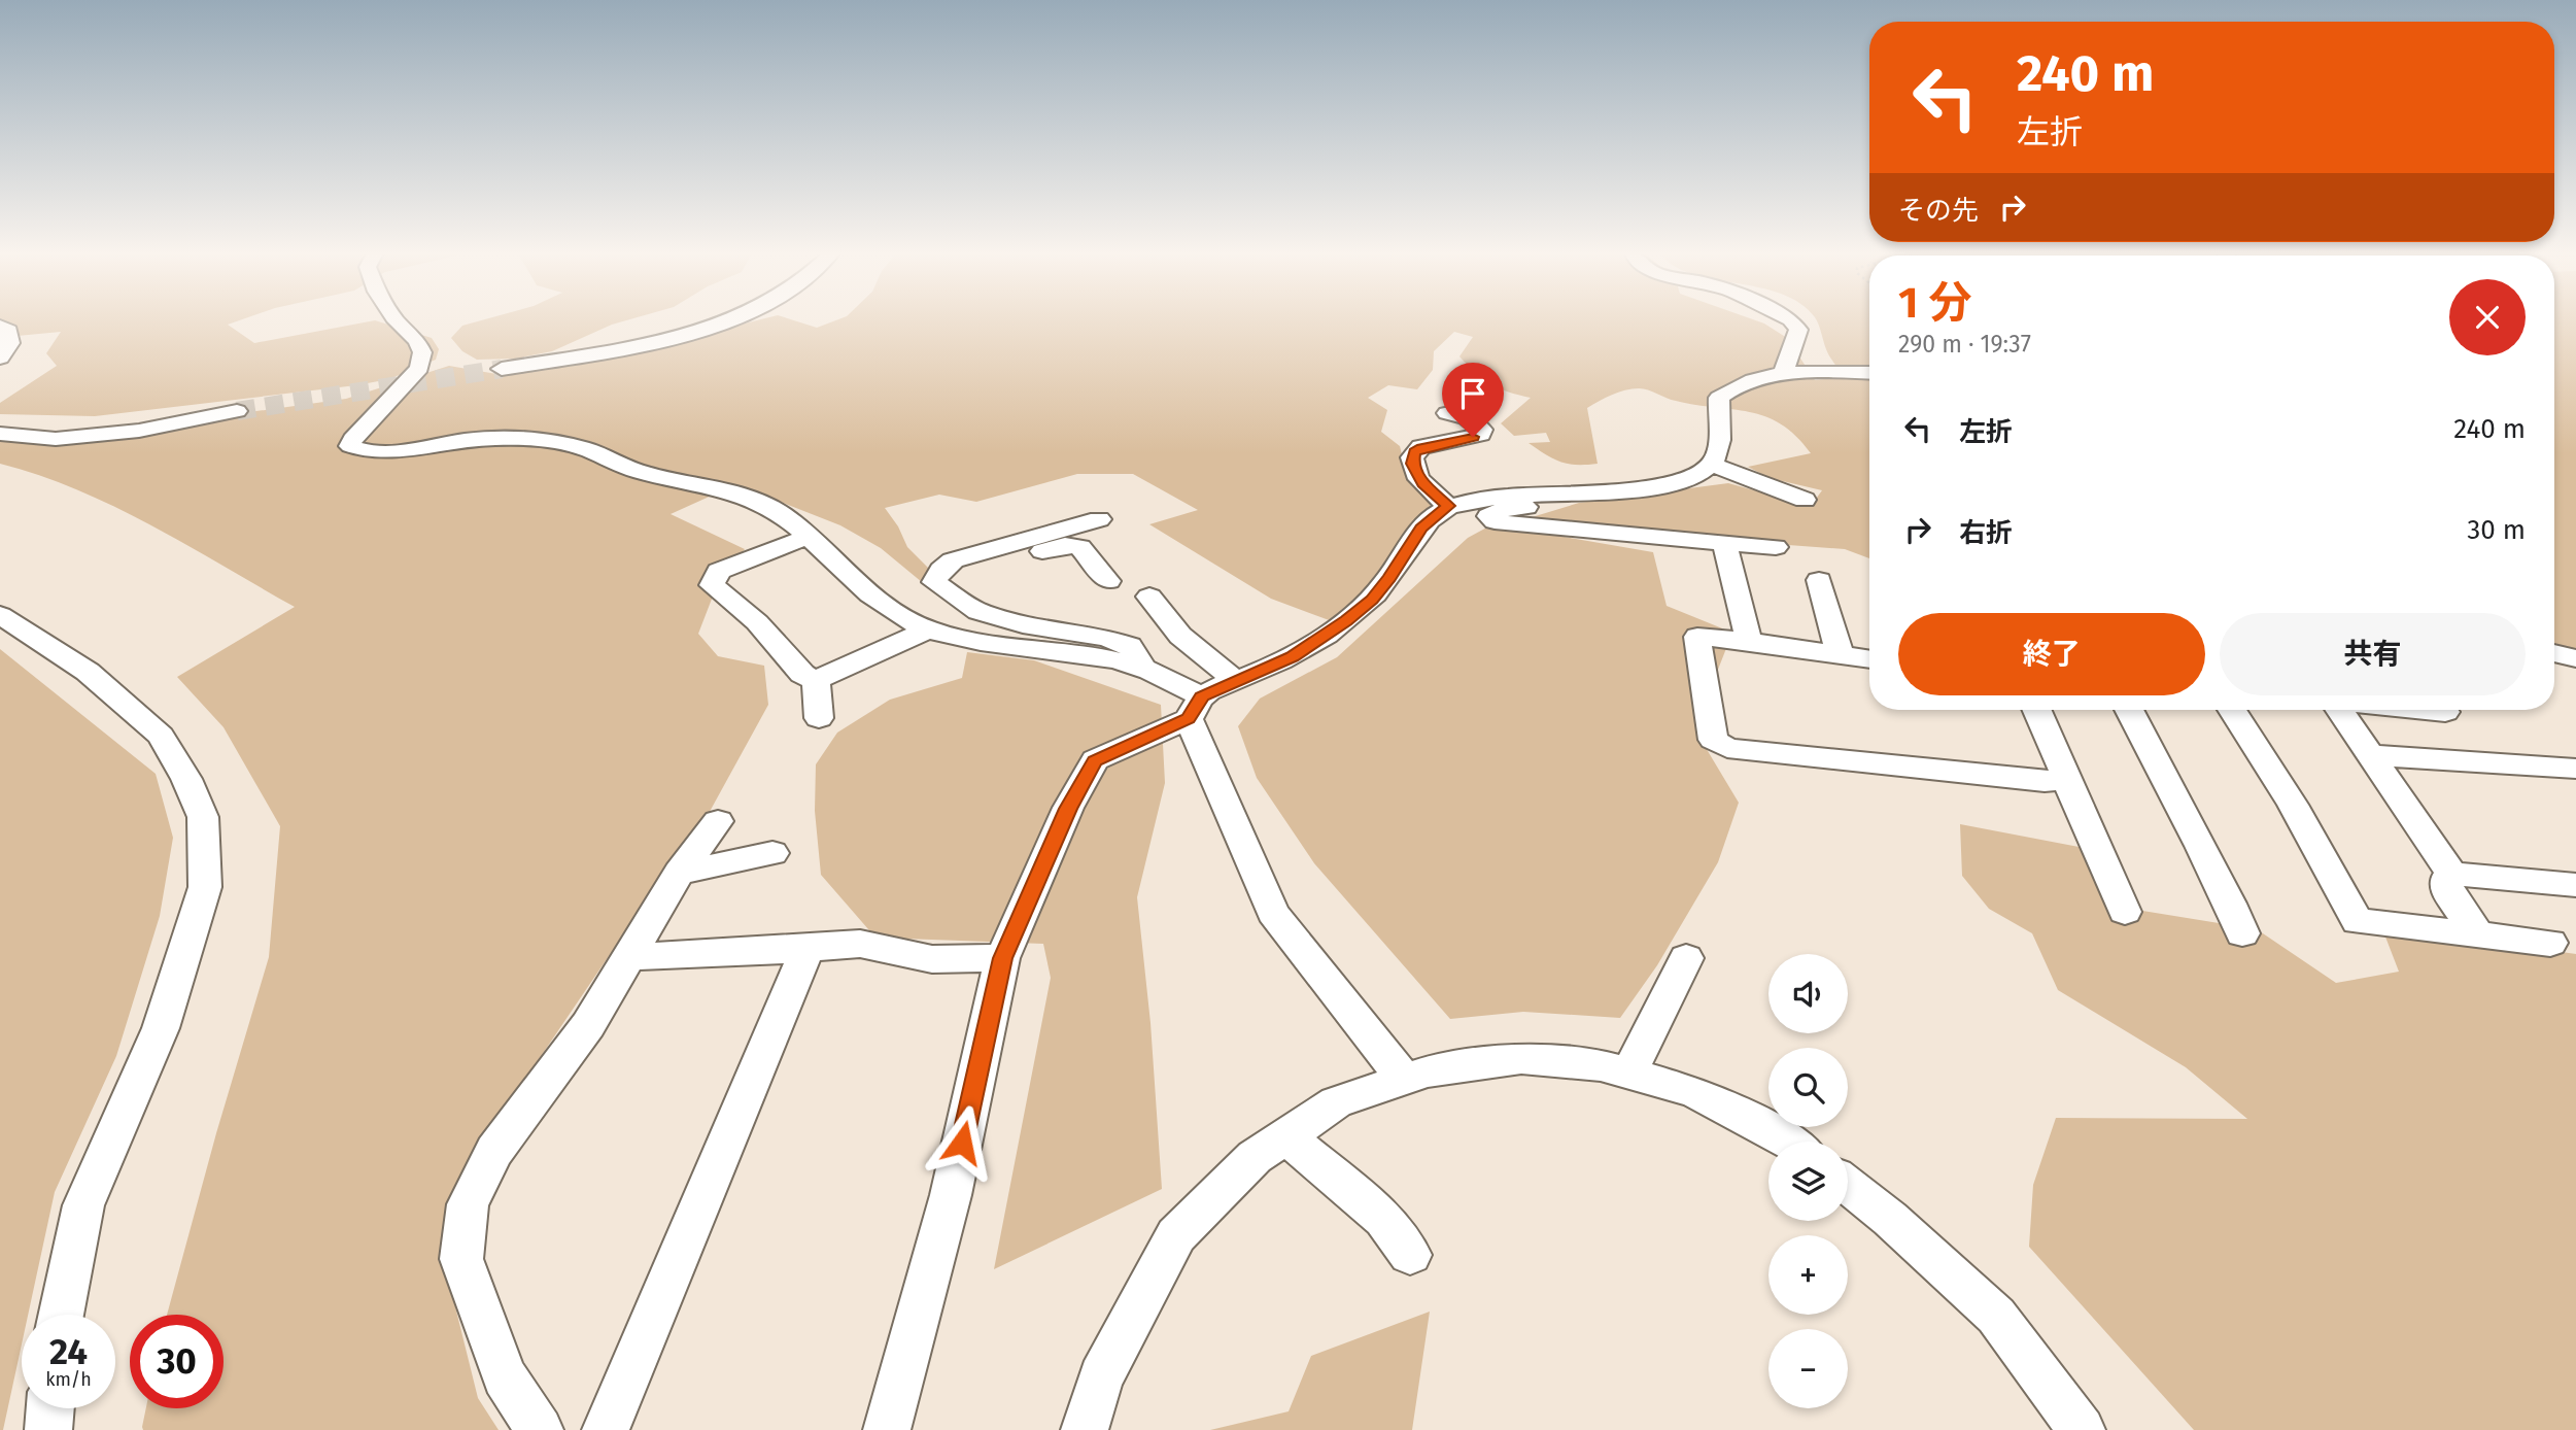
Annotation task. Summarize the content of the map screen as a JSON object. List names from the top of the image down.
{
  "page": {
    "turn": ["240 m", "左折"],
    "then": "その先",
    "heading": ["1 分", "290 m · 19:37"],
    "list": [
      {
        "name": "左折",
        "value": "240 m"
      },
      {
        "name": "右折",
        "value": "30 m"
      }
    ],
    "buttons": ["終了", "共有"],
    "map_buttons": ["+", "−"],
    "speed": "24 km/h",
    "limit": "30"
  }
}
